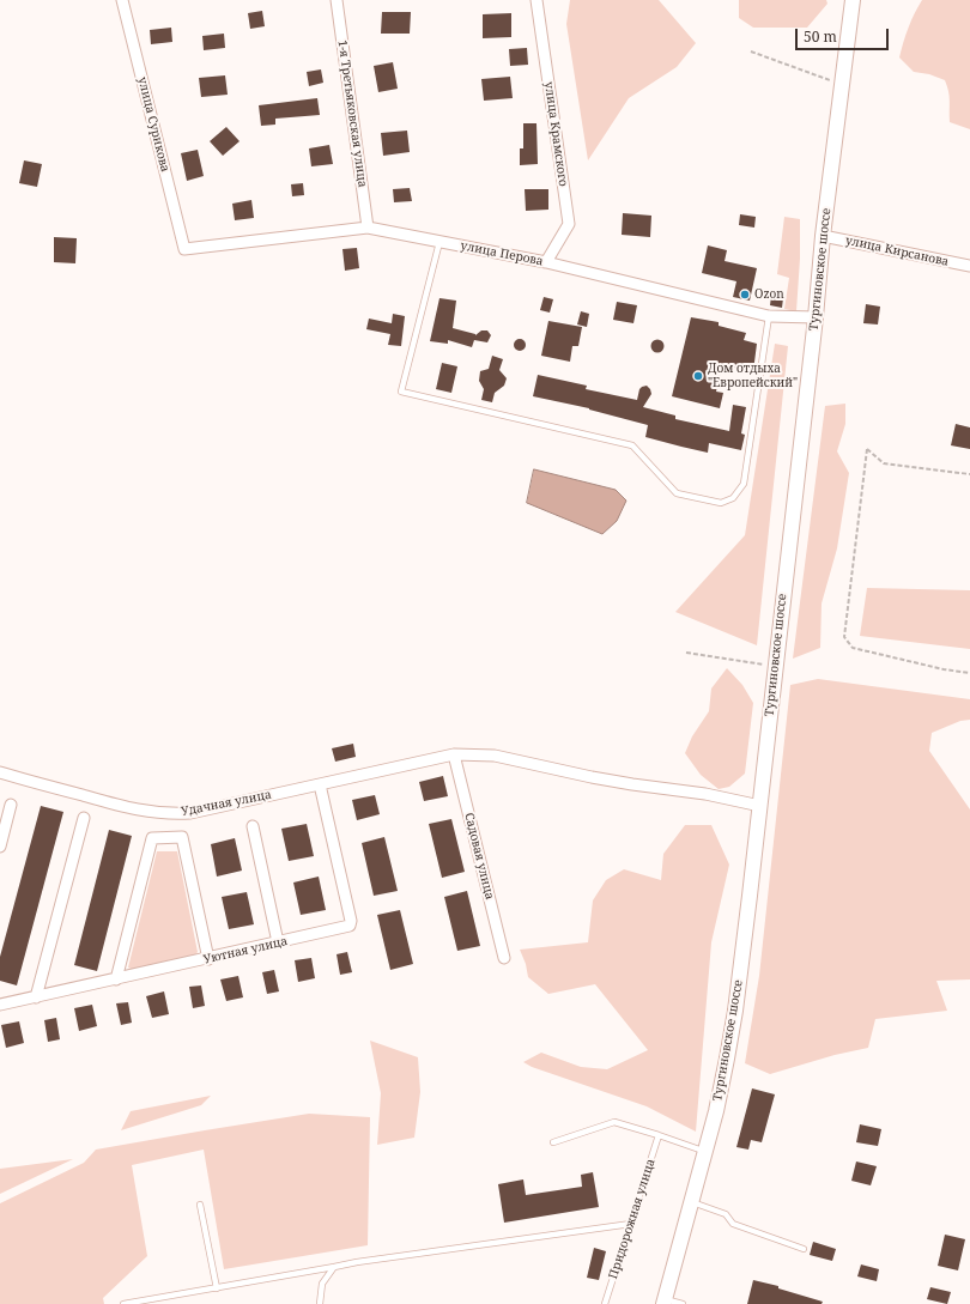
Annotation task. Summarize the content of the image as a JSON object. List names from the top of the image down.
{
  "streets": {
    "main road": ["Тургиновское шоссе"],
    "street": [
      "1-я Третьяковская улица",
      "улица Сурикова",
      "улица Крамского",
      "улица Кирсанова",
      "улица Перова",
      "Удачная улица",
      "Садовая улица",
      "Уютная улица"
    ],
    "lane": ["Придорожная улица"]
  },
  "crossings": [
    ["1-я Третьяковская улица", "улица Перова"],
    ["улица Сурикова", "улица Перова"],
    ["улица Крамского", "улица Перова"],
    ["улица Кирсанова", "Тургиновское шоссе"],
    ["улица Перова", "Тургиновское шоссе"],
    ["Тургиновское шоссе", "Удачная улица"],
    ["Удачная улица", "Садовая улица"],
    ["Удачная улица", "Уютная улица"]
  ],
  "places": ["Ozon", "Дом отдыха \"Европейский\""],
  "scale_bar": "50 m"
}
